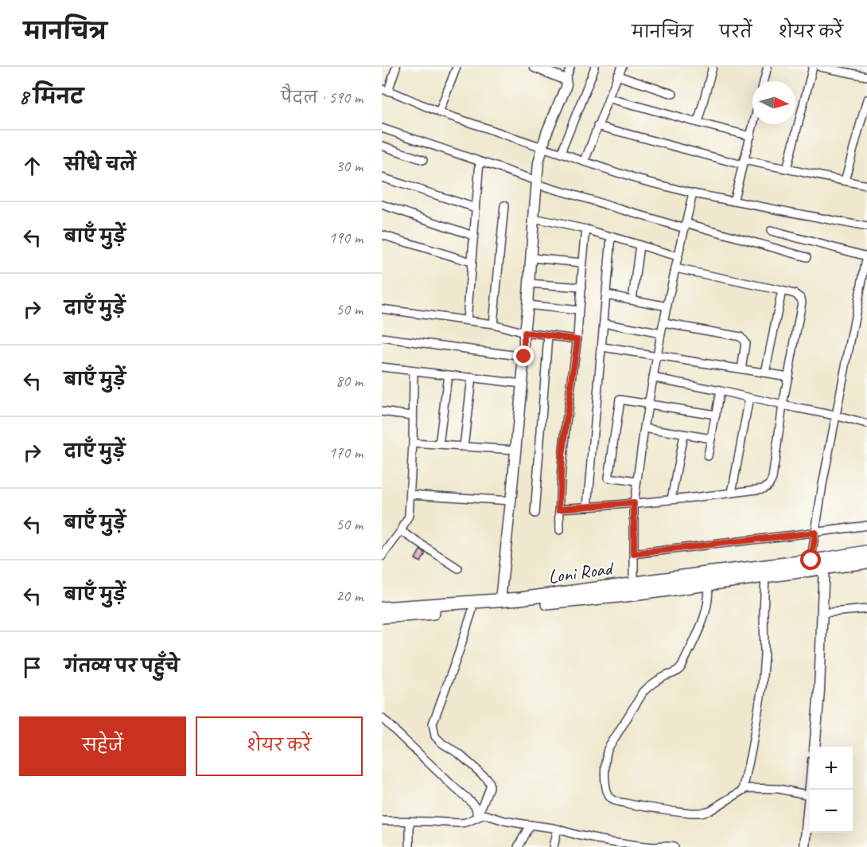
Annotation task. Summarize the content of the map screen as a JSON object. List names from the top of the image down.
{
  "streets": {
    "highway": ["Loni Road"]
  },
  "north": "right",
  "page": {
    "header": "मानचित्र",
    "nav": ["मानचित्र", "परतें", "शेयर करें"],
    "heading": ["8 मिनट", "पैदल · 590 m"],
    "list": [
      ["सीधे चलें", "30 m"],
      ["बाएँ मुड़ें", "190 m"],
      ["दाएँ मुड़ें", "50 m"],
      ["बाएँ मुड़ें", "80 m"],
      ["दाएँ मुड़ें", "170 m"],
      ["बाएँ मुड़ें", "50 m"],
      ["बाएँ मुड़ें", "20 m"],
      "गंतव्य पर पहुँचे"
    ],
    "buttons": ["सहेजें", "शेयर करें"],
    "map_buttons": ["+", "−"]
  }
}
